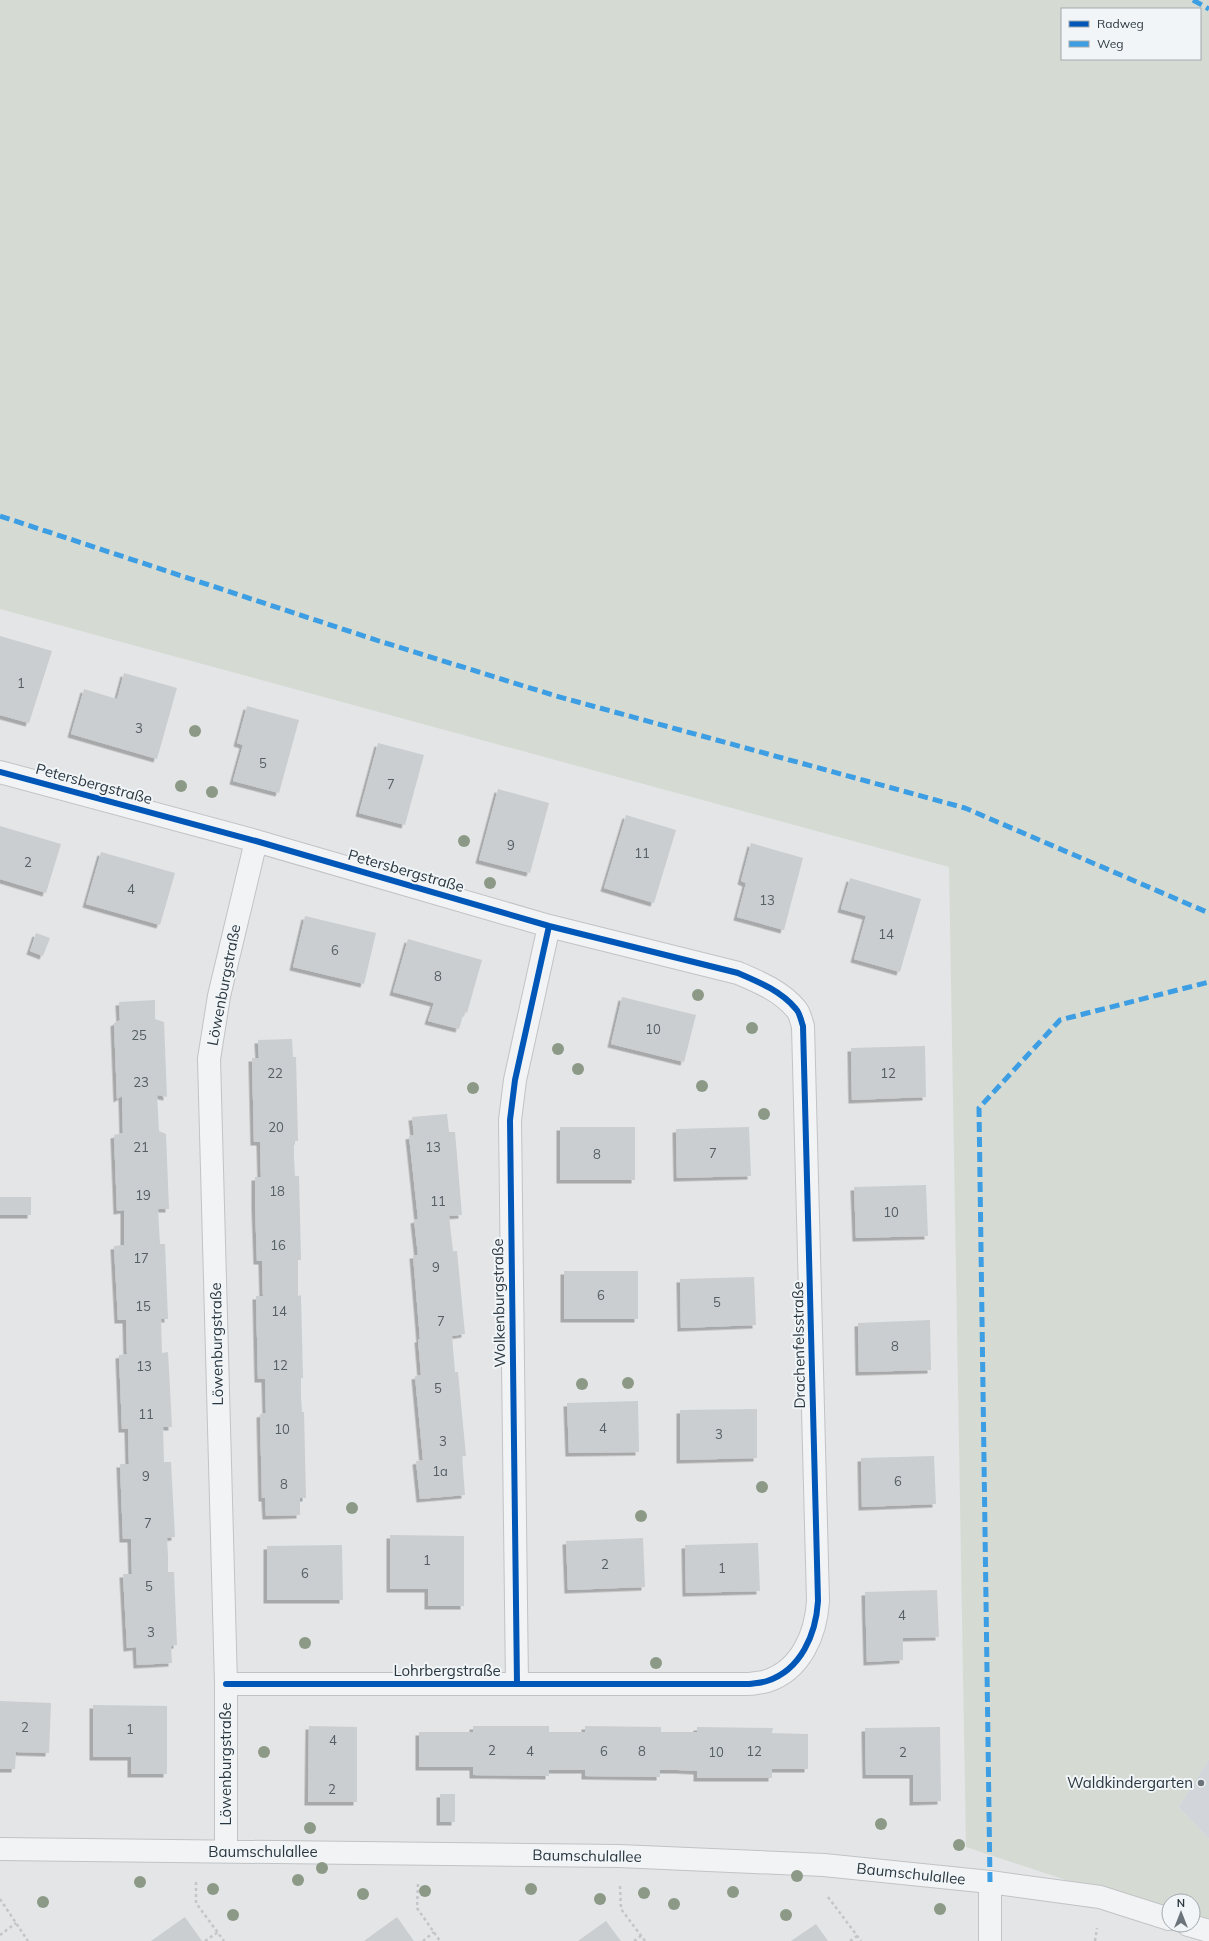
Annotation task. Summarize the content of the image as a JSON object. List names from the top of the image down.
{
  "streets": {
    "street": [
      "Petersbergstraße",
      "Löwenburgstraße",
      "Wolkenburgstraße",
      "Drachenfelsstraße",
      "Lohrbergstraße",
      "Baumschulallee"
    ]
  },
  "crossings": [
    ["Petersbergstraße", "Löwenburgstraße"],
    ["Petersbergstraße", "Wolkenburgstraße"],
    ["Petersbergstraße", "Drachenfelsstraße"],
    ["Löwenburgstraße", "Lohrbergstraße"],
    ["Löwenburgstraße", "Baumschulallee"],
    ["Wolkenburgstraße", "Lohrbergstraße"],
    ["Drachenfelsstraße", "Lohrbergstraße"]
  ],
  "places": ["Waldkindergarten"],
  "house_numbers": [
    "1",
    "3",
    "5",
    "7",
    "9",
    "11",
    "2",
    "4",
    "13",
    "14",
    "6",
    "8",
    "10",
    "25",
    "22",
    "12",
    "23",
    "20",
    "21",
    "13",
    "7",
    "8",
    "18",
    "19",
    "11",
    "10",
    "16",
    "17",
    "9",
    "6",
    "5",
    "15",
    "14",
    "7",
    "8",
    "12",
    "13",
    "5",
    "11",
    "4",
    "10",
    "3",
    "3",
    "1a",
    "9",
    "6",
    "8",
    "7",
    "1",
    "2",
    "1",
    "6",
    "5",
    "4",
    "3",
    "2",
    "1",
    "4",
    "2",
    "4",
    "6",
    "8",
    "12",
    "10",
    "2",
    "2"
  ],
  "legend": ["Radweg", "Weg"],
  "north": "top"
}
